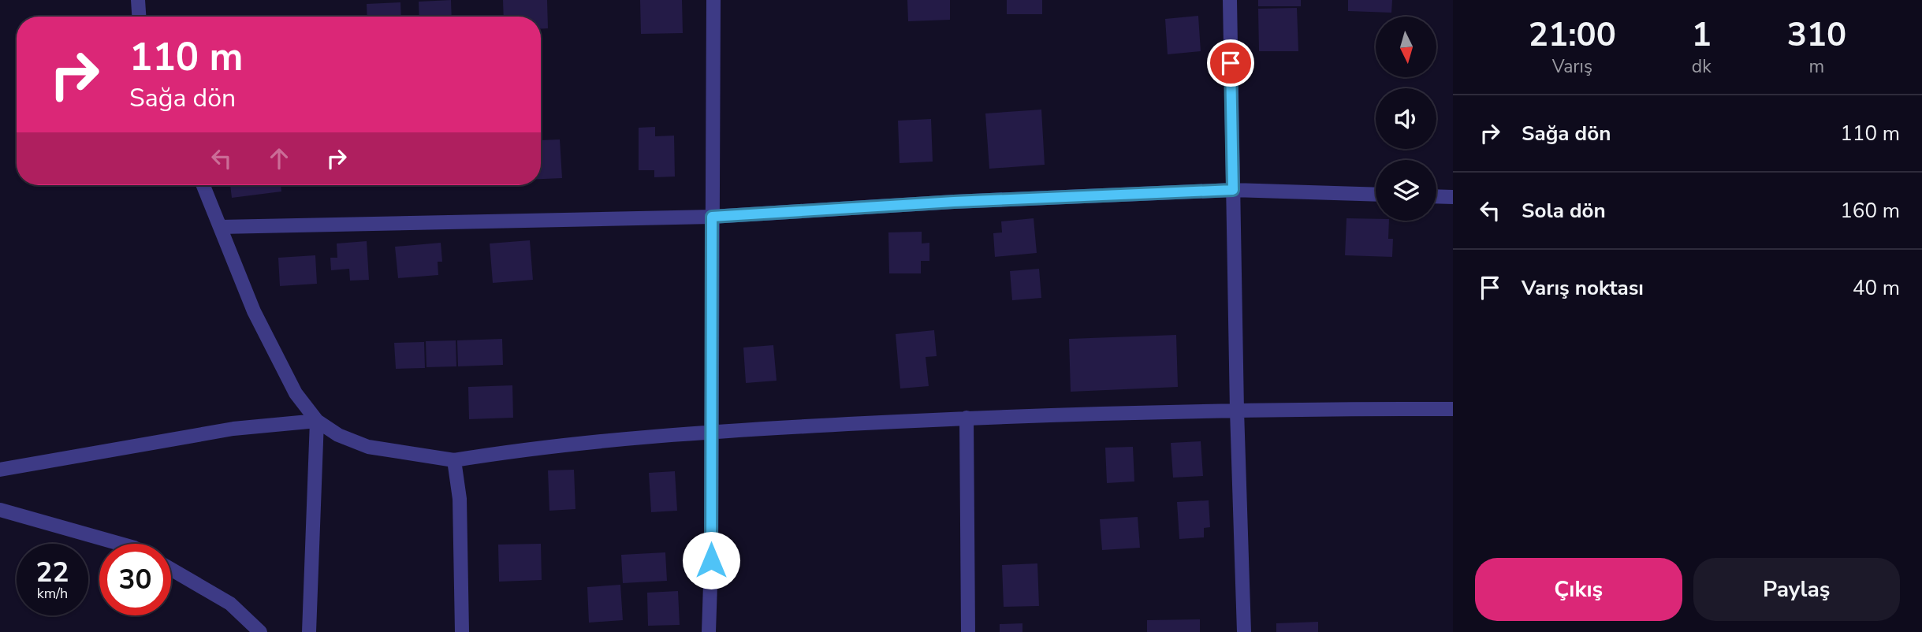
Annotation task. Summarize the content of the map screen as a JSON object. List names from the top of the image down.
{
  "north": "bottom",
  "page": {
    "eta": [
      "21:00",
      "Varış",
      "1",
      "dk",
      "310",
      "m"
    ],
    "turn": ["110 m", "Sağa dön"],
    "list": [
      {
        "name": "Sağa dön",
        "value": "110 m"
      },
      {
        "name": "Sola dön",
        "value": "160 m"
      },
      {
        "name": "Varış noktası",
        "value": "40 m"
      }
    ],
    "speed": "22 km/h",
    "limit": "30",
    "buttons": ["Çıkış", "Paylaş"]
  }
}
